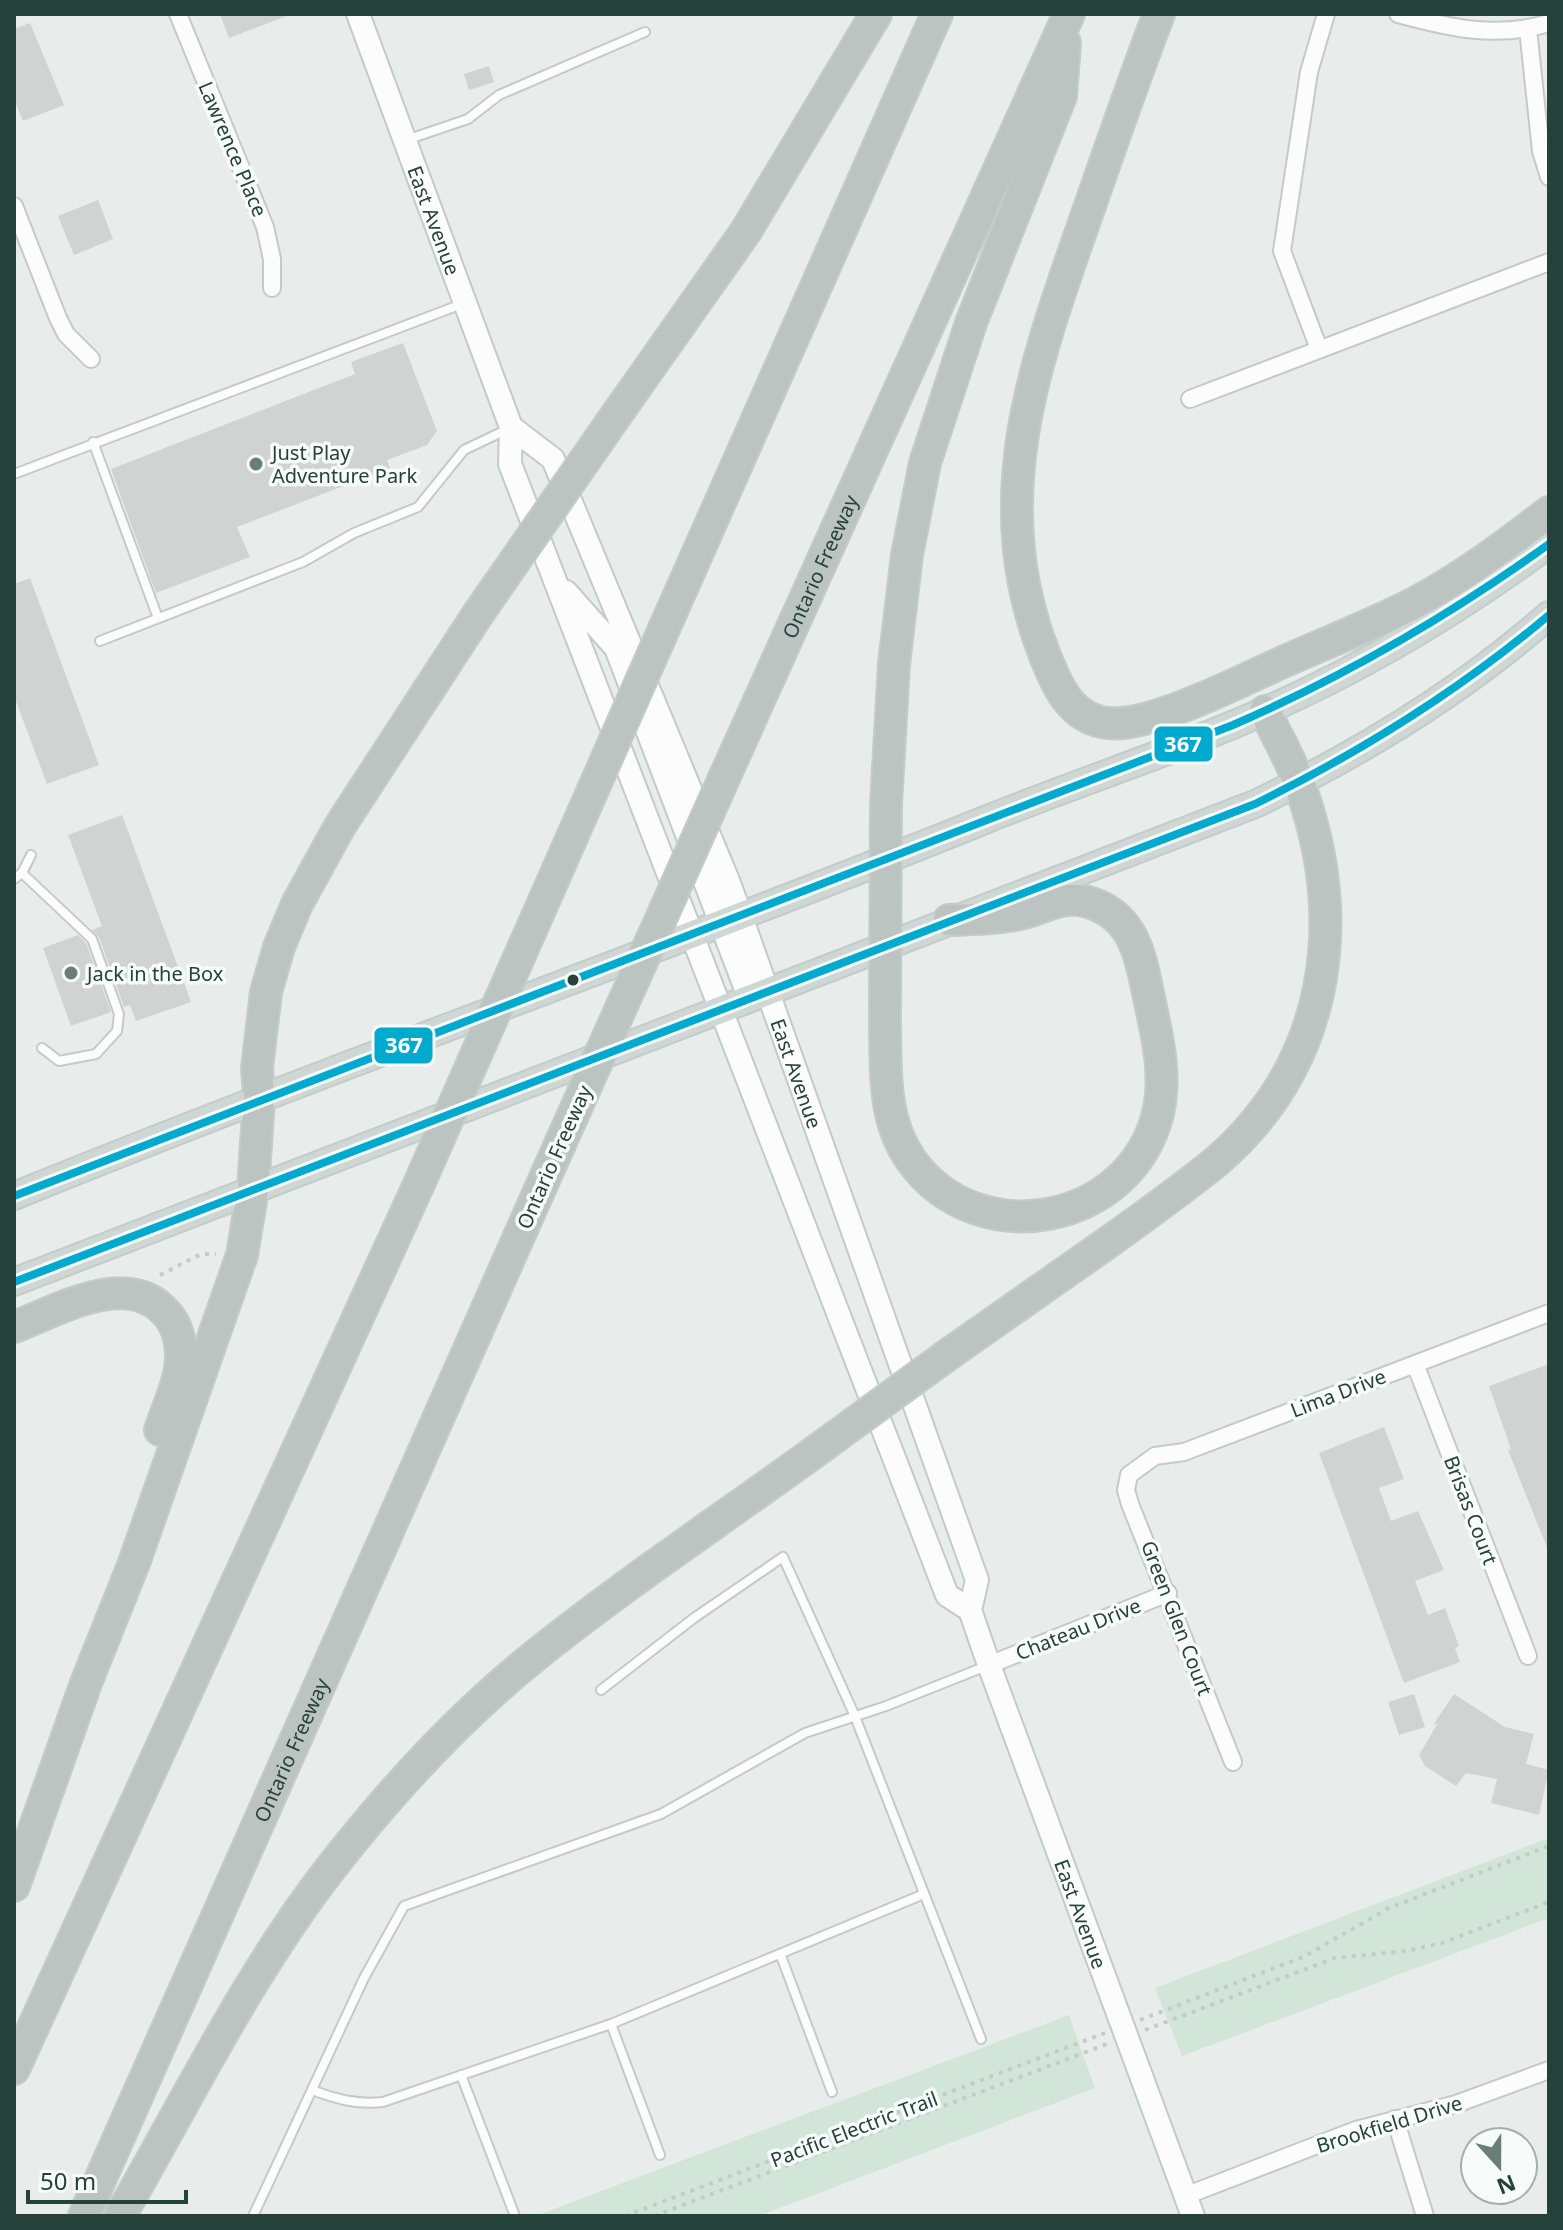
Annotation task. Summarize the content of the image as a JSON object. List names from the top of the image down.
{
  "streets": {
    "highway": ["Ontario Freeway"],
    "main road": ["East Avenue"],
    "street": [
      "Lawrence Place",
      "Lima Drive",
      "Brisas Court",
      "Green Glen Court",
      "Chateau Drive",
      "Brookfield Drive"
    ],
    "path": ["Pacific Electric Trail"]
  },
  "crossings": [
    ["East Avenue", "Chateau Drive"],
    ["East Avenue", "Brookfield Drive"],
    ["Lima Drive", "Brisas Court"],
    ["Lima Drive", "Green Glen Court"],
    ["Green Glen Court", "Chateau Drive"]
  ],
  "places": ["Just Play Adventure Park", "Jack in the Box"],
  "lines": ["transit line 367"],
  "scale_bar": "50 m",
  "north": "bottom"
}
